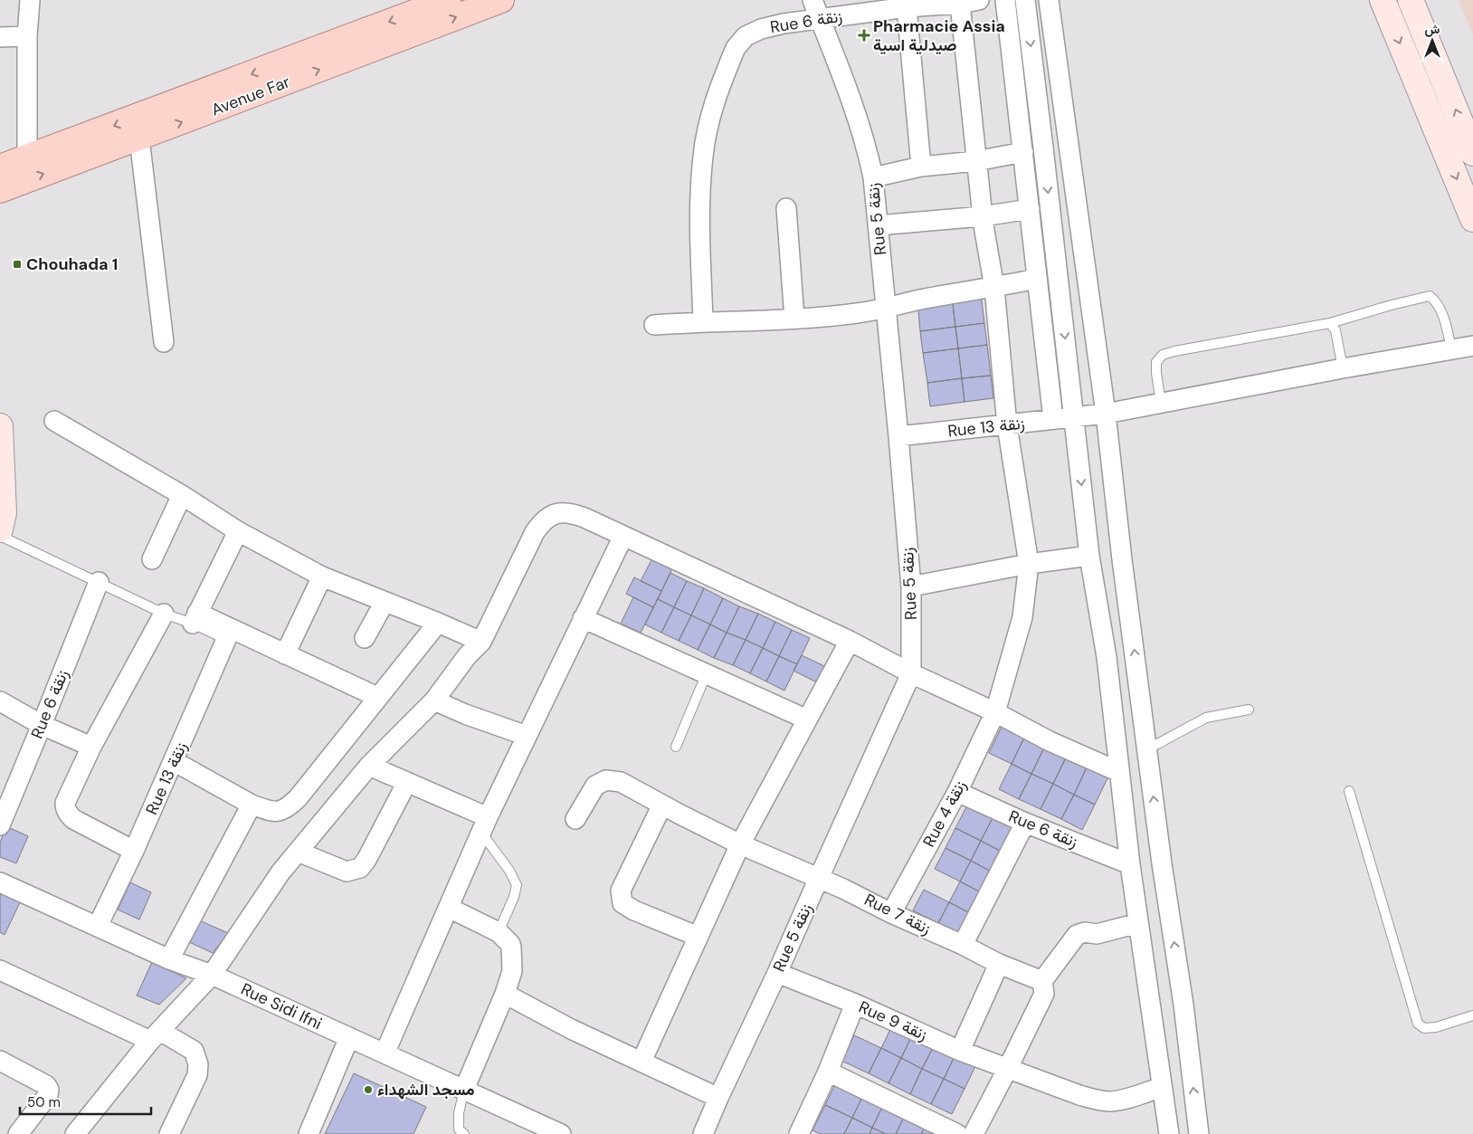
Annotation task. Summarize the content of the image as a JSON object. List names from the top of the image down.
{
  "streets": {
    "main road": ["Avenue Far"],
    "street": [
      "Rue 6 زنقة",
      "Rue 5 زنقة",
      "Rue 13 زنقة",
      "Rue 4 زنقة",
      "Rue 7 زنقة",
      "Rue Sidi Ifni",
      "Rue 9 زنقة"
    ]
  },
  "crossings": [
    ["Rue 6 زنقة", "Rue 5 زنقة"],
    ["Rue 6 زنقة", "Rue 4 زنقة"],
    ["Rue 5 زنقة", "Rue 13 زنقة"],
    ["Rue 5 زنقة", "Rue 7 زنقة"],
    ["Rue 5 زنقة", "Rue 9 زنقة"],
    ["Rue 13 زنقة", "Rue 4 زنقة"],
    ["Rue 13 زنقة", "Rue Sidi Ifni"],
    ["Rue 4 زنقة", "Rue 7 زنقة"]
  ],
  "places": {
    "health": ["Pharmacie Assia صيدلية اسية"],
    "transit": ["Chouhada 1"],
    "other": ["مسجد الشهداء"]
  },
  "scale_bar": "50 m",
  "north": "top"
}
